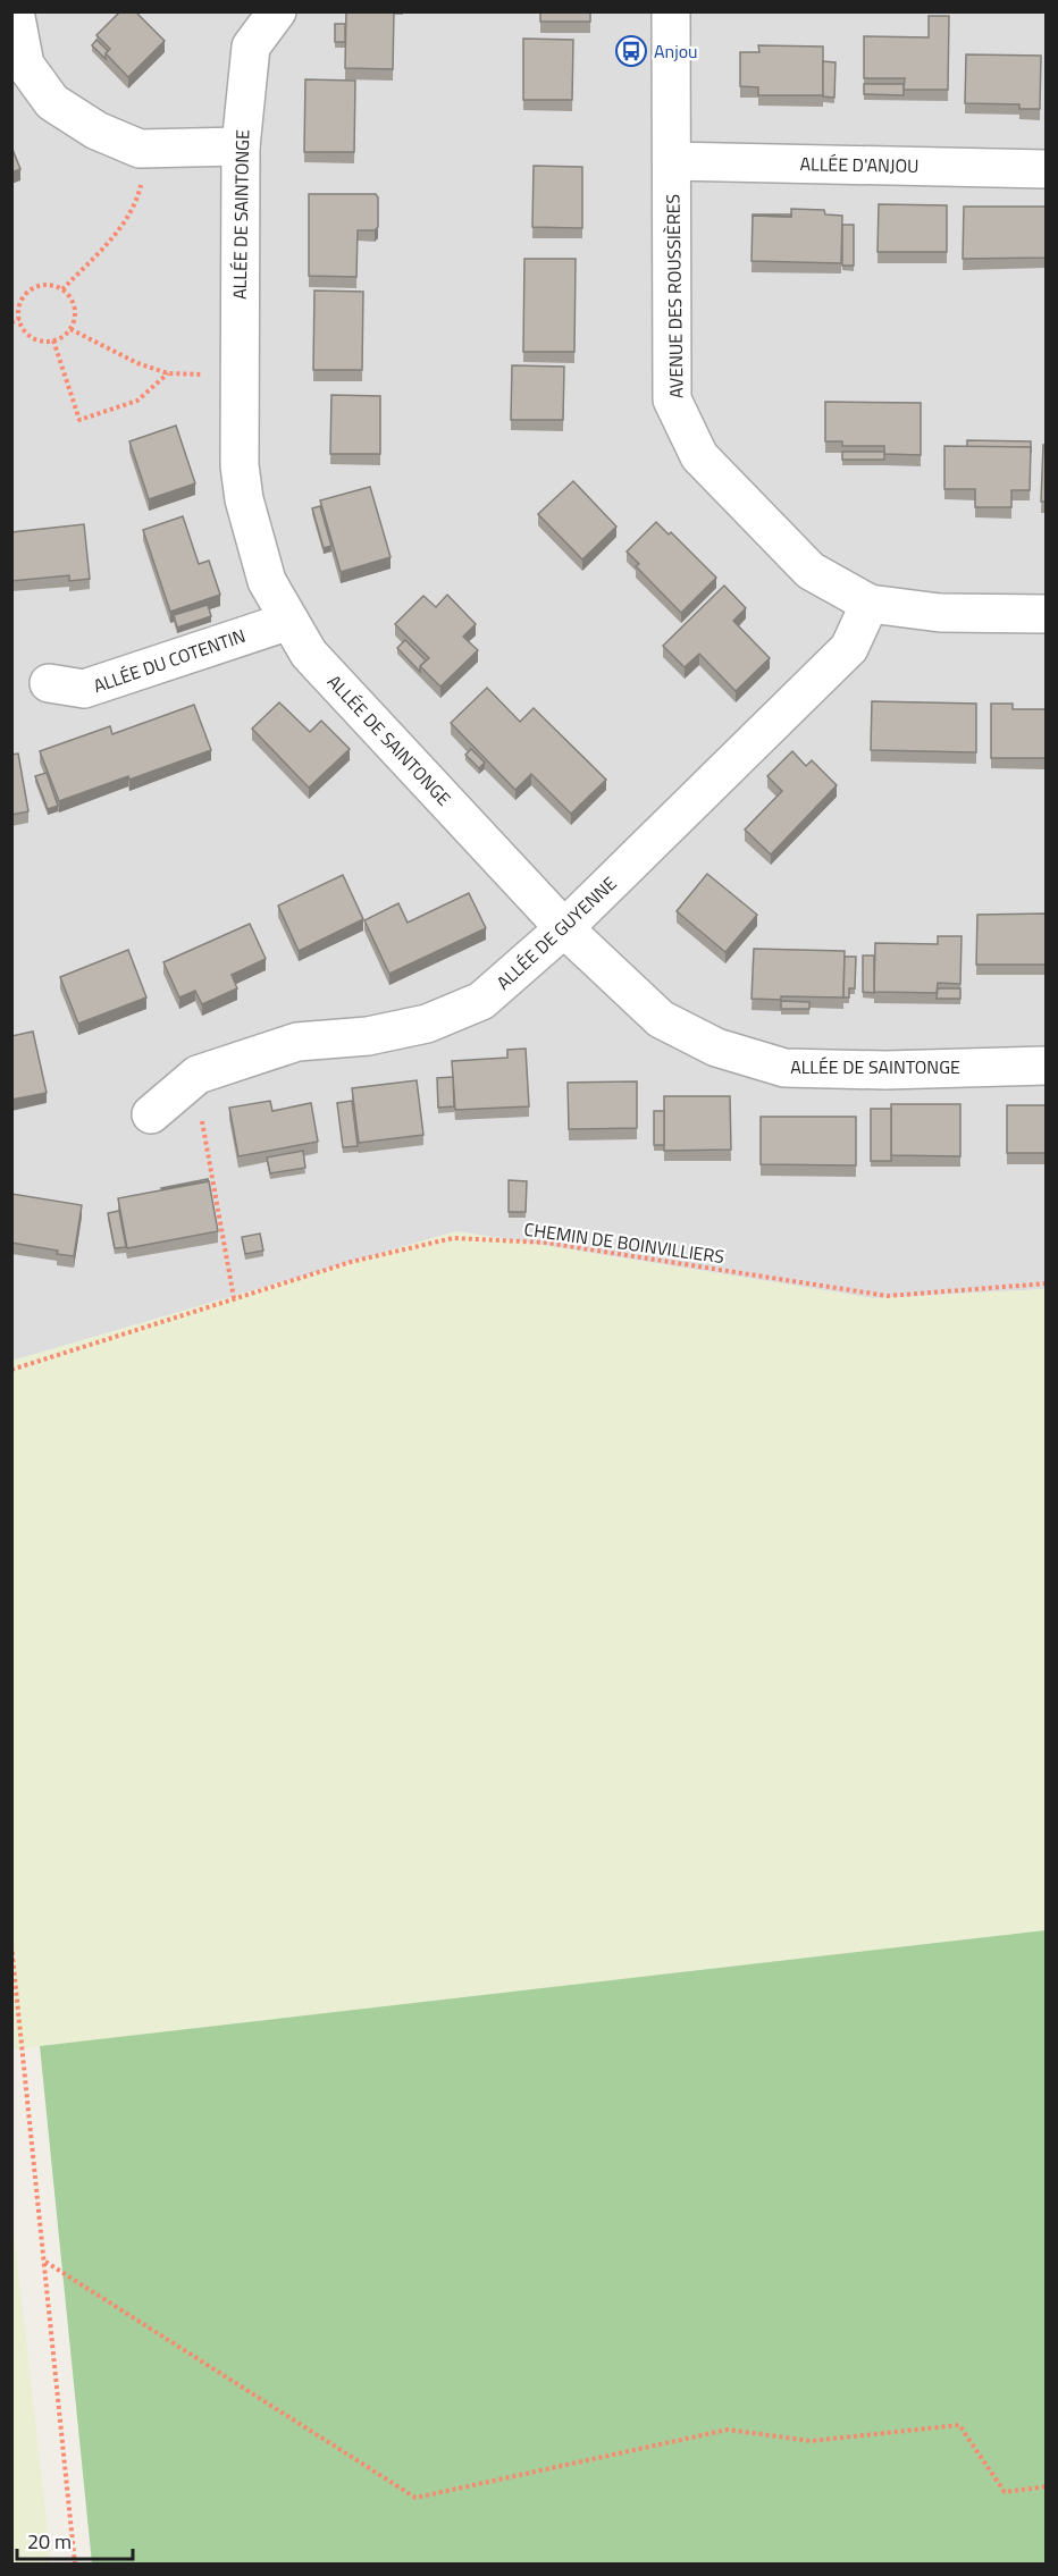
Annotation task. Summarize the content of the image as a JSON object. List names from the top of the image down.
{
  "streets": {
    "street": [
      "ALLÉE D'ANJOU",
      "ALLÉE DE SAINTONGE",
      "AVENUE DES ROUSSIÈRES",
      "ALLÉE DU COTENTIN",
      "ALLÉE DE GUYENNE"
    ],
    "path": ["CHEMIN DE BOINVILLIERS"]
  },
  "crossings": [
    ["ALLÉE D'ANJOU", "AVENUE DES ROUSSIÈRES"],
    ["ALLÉE DE SAINTONGE", "ALLÉE DU COTENTIN"],
    ["ALLÉE DE SAINTONGE", "ALLÉE DE GUYENNE"],
    ["AVENUE DES ROUSSIÈRES", "ALLÉE DE GUYENNE"]
  ],
  "places": {
    "bus stop": ["Anjou"]
  },
  "scale_bar": "20 m"
}
